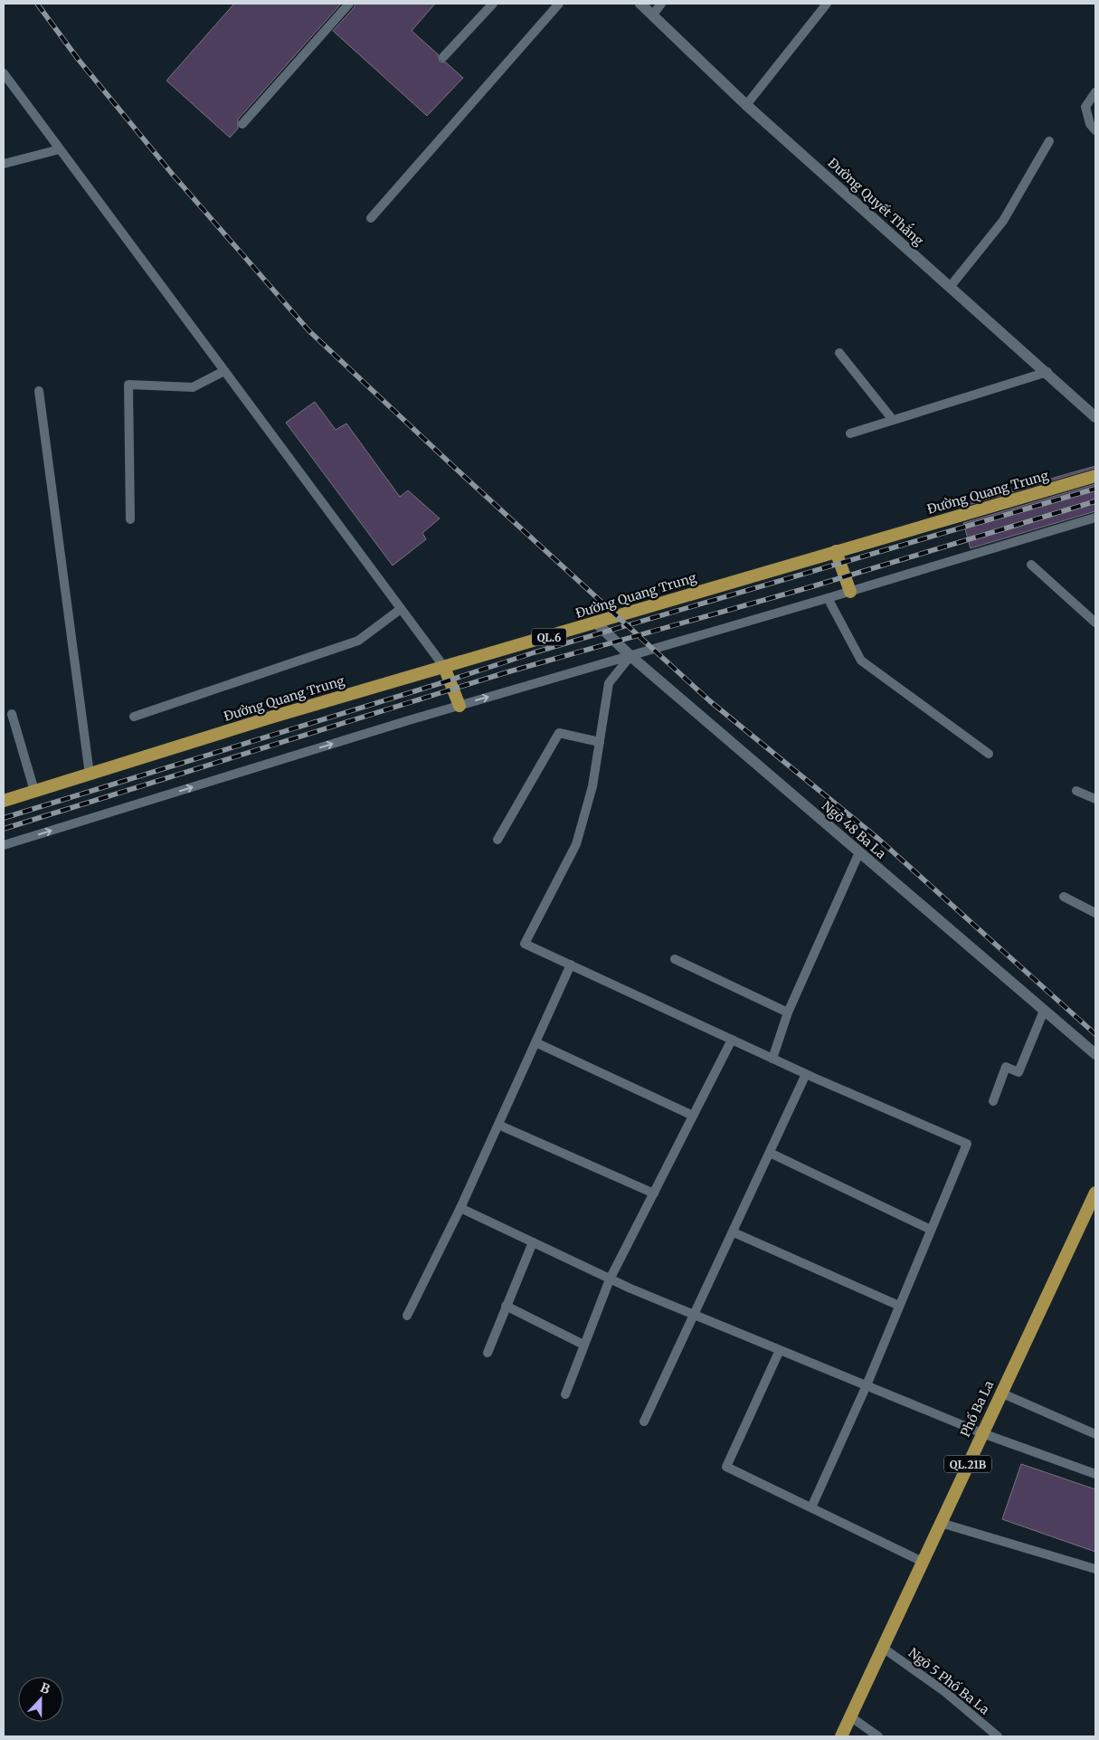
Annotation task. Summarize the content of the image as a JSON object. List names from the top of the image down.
{
  "streets": {
    "highway": [
      "Đường Quang Trung",
      "QL.6",
      "Phố Ba La",
      "QL.21B"
    ],
    "street": ["Đường Quyết Thắng", "Ngõ 48 Ba La"],
    "lane": ["Ngõ 5 Phố Ba La"]
  },
  "crossings": [
    ["Đường Quang Trung", "Ngõ 48 Ba La"],
    ["Phố Ba La", "Ngõ 5 Phố Ba La"]
  ],
  "north": "top"
}
